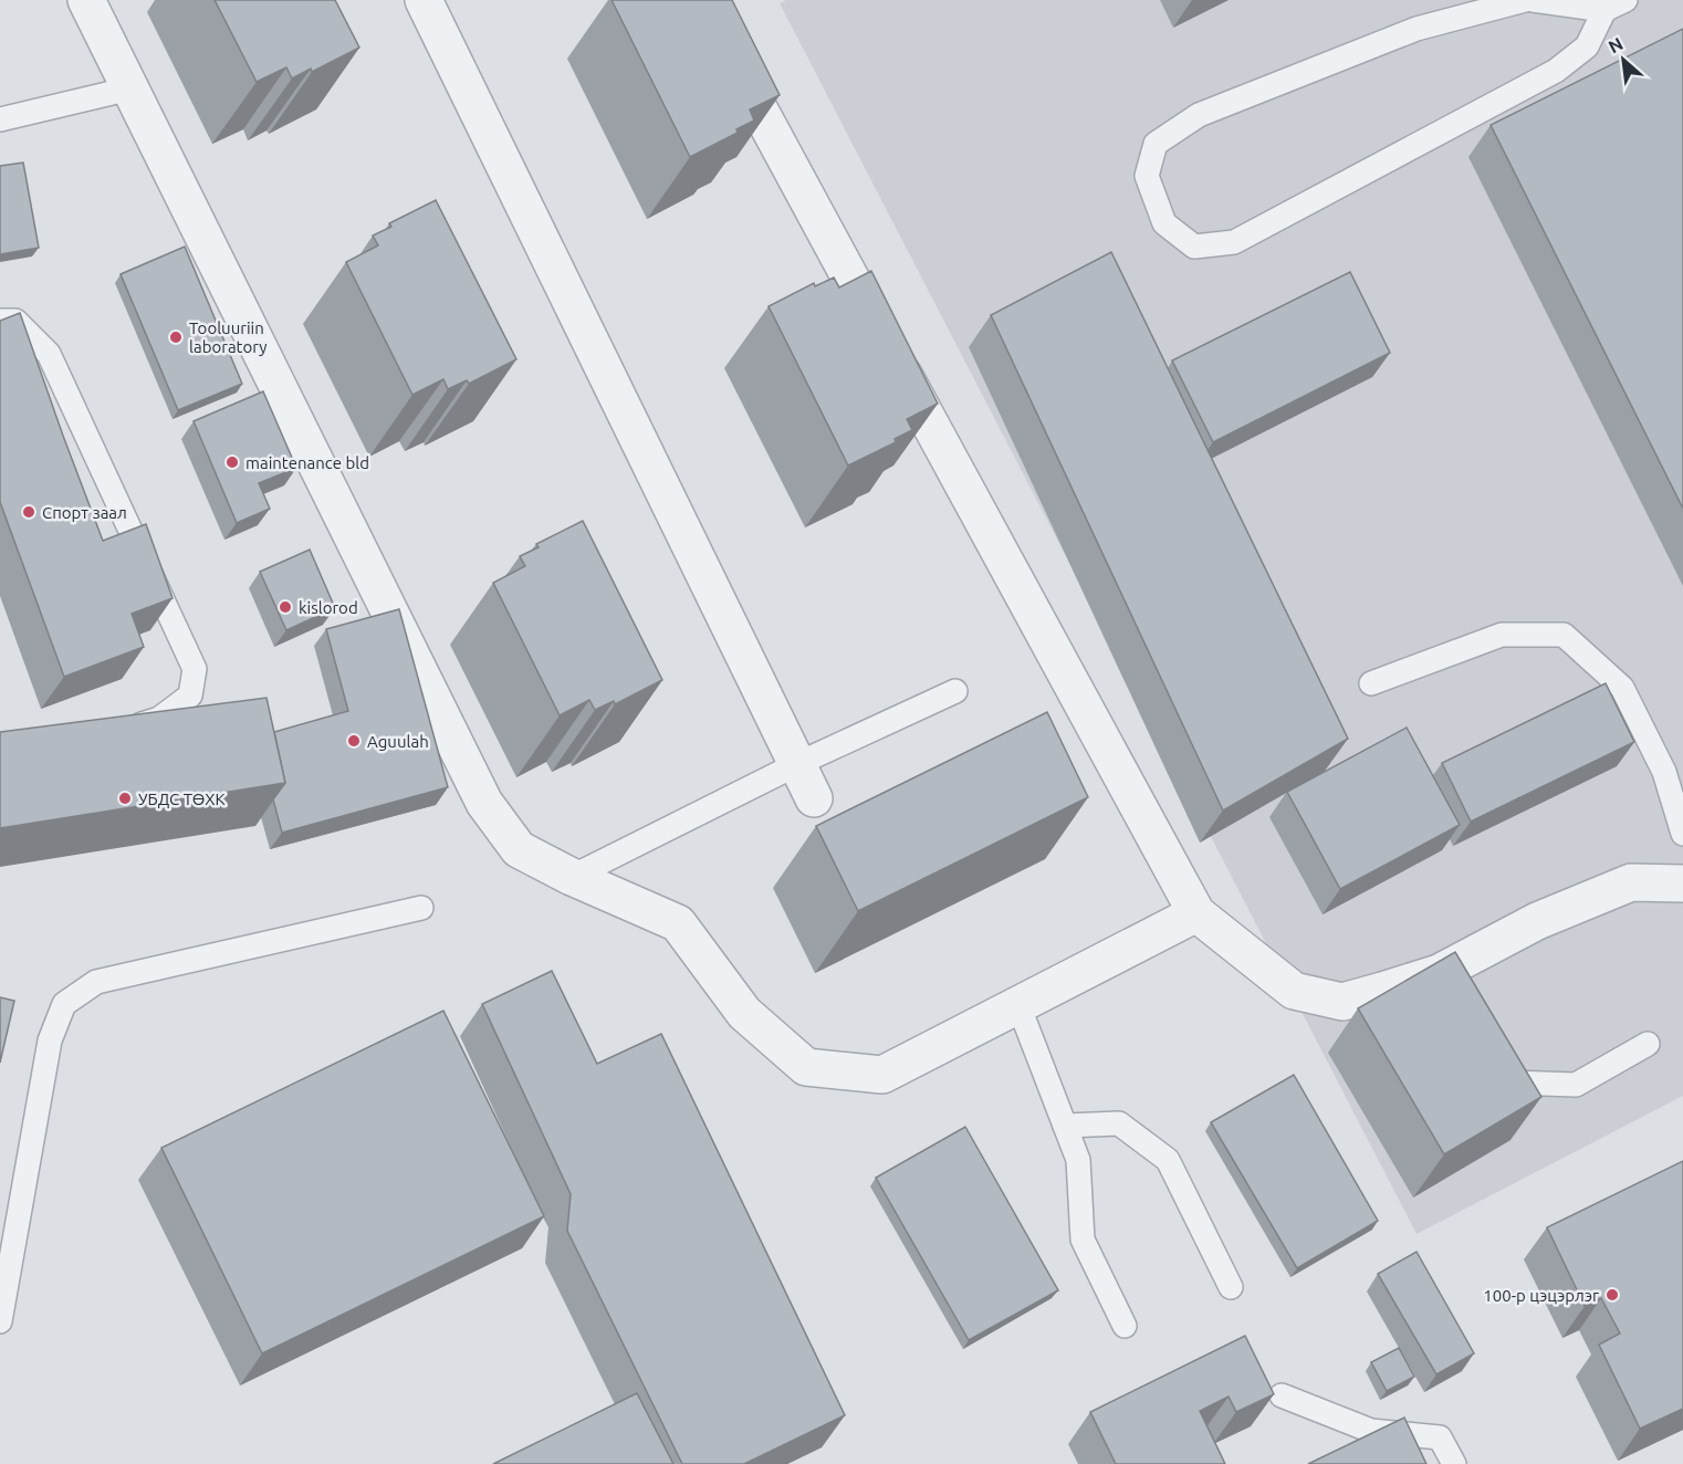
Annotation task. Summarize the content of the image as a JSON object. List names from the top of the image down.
{
  "places": [
    "Tooluuriin laboratory",
    "maintenance bld",
    "Спорт заал",
    "kislorod",
    "Aguulah",
    "УБДС ТӨХК",
    "100-р цэцэрлэг"
  ],
  "north": "top left"
}
